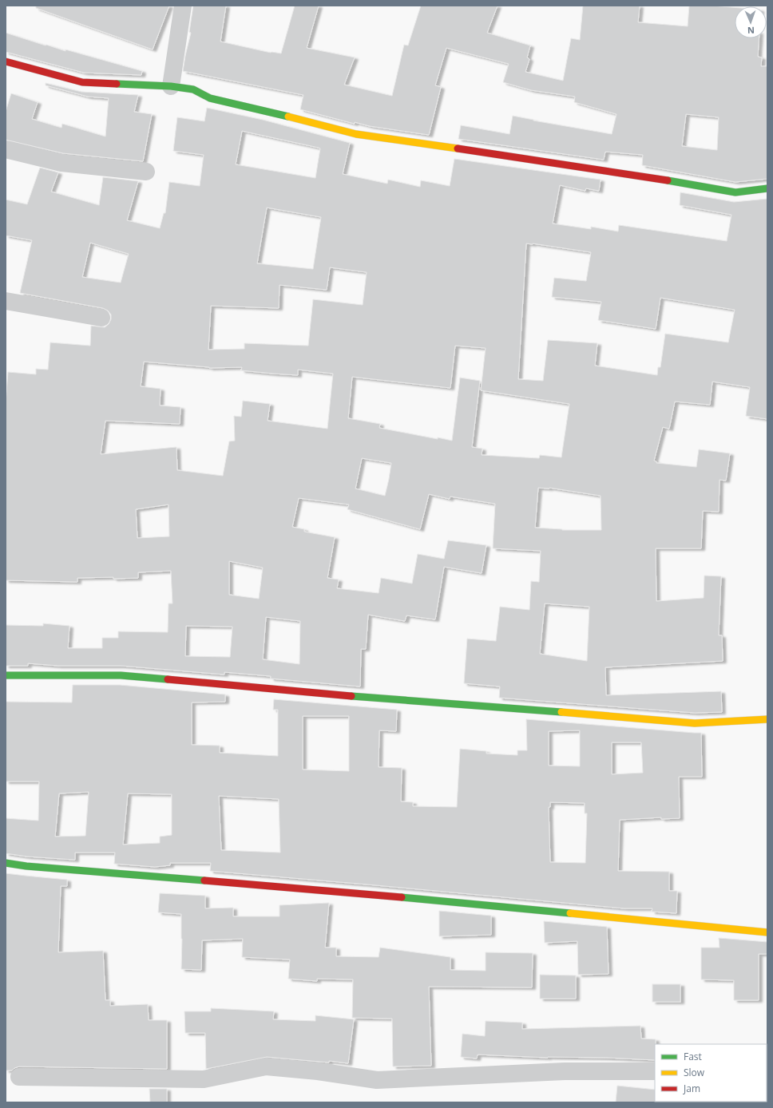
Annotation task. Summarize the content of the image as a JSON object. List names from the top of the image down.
{
  "legend": ["Fast", "Slow", "Jam"],
  "north": "bottom"
}
